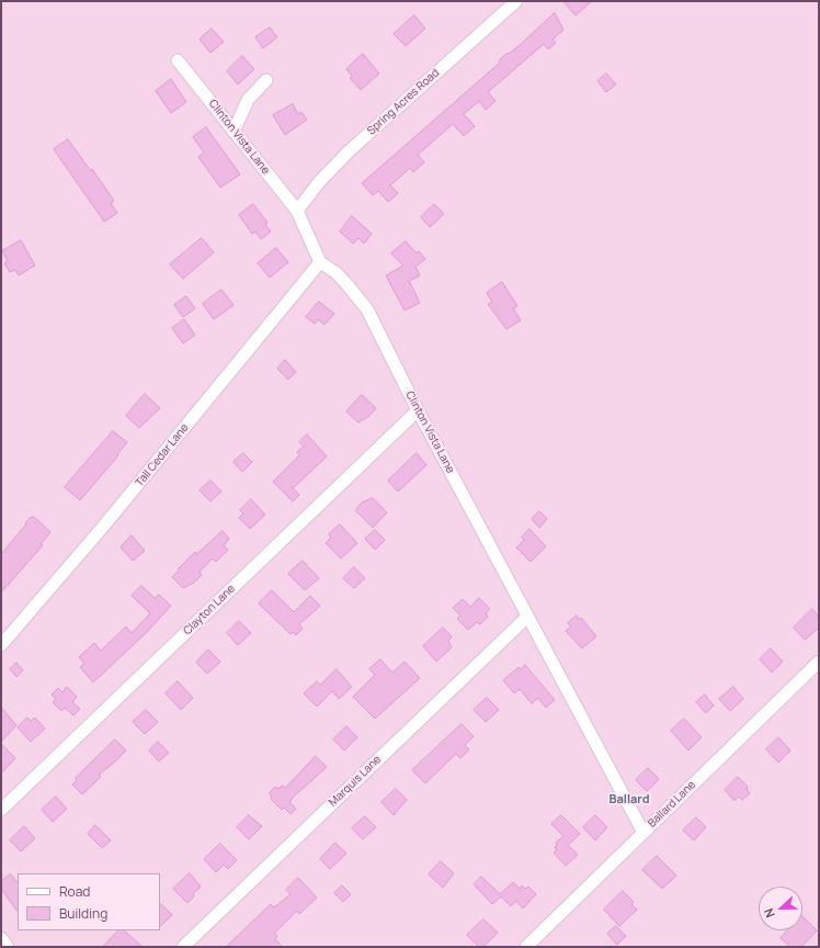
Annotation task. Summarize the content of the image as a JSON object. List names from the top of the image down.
{
  "streets": {
    "street": [
      "Spring Acres Road",
      "Clinton Vista Lane",
      "Tall Cedar Lane",
      "Clayton Lane",
      "Marquis Lane",
      "Ballard Lane"
    ]
  },
  "crossings": [
    ["Spring Acres Road", "Clinton Vista Lane"],
    ["Clinton Vista Lane", "Tall Cedar Lane"],
    ["Clinton Vista Lane", "Clayton Lane"],
    ["Clinton Vista Lane", "Marquis Lane"],
    ["Clinton Vista Lane", "Ballard Lane"]
  ],
  "districts": ["Ballard"],
  "legend": ["Road", "Building"],
  "north": "left"
}
